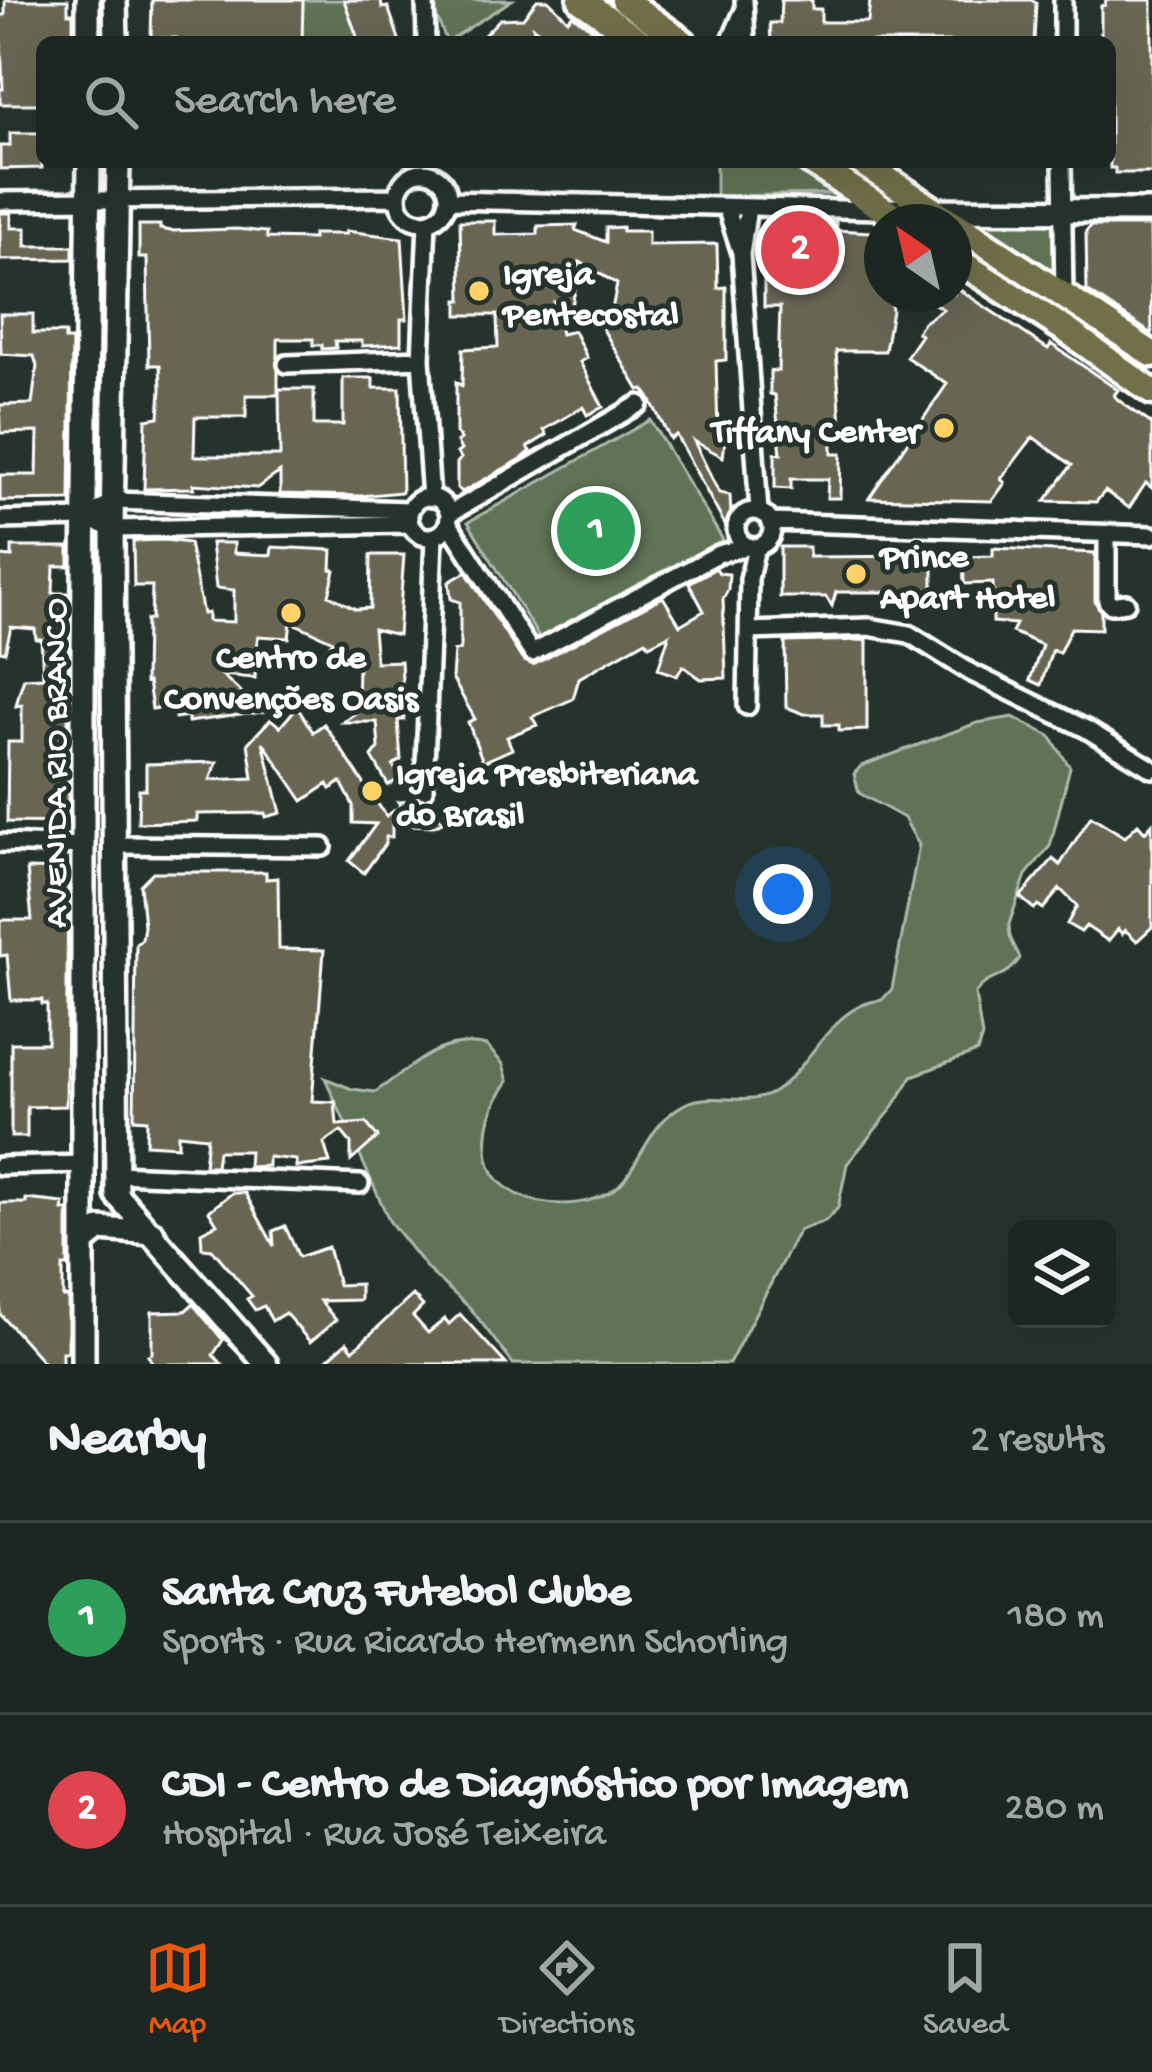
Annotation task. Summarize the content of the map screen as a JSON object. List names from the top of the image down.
{
  "streets": {
    "street": ["AVENIDA RIO BRANCO"]
  },
  "places": [
    "Igreja Pentecostal",
    "Tiffany Center",
    "Prince Apart Hotel",
    "Centro de Convenções Oasis",
    "Igreja Presbiteriana do Brasil"
  ],
  "north": "top left",
  "page": {
    "search": "Search here",
    "pins": ["2", "1"],
    "heading": ["Nearby", "2 results"],
    "list": [
      {
        "mark": "1",
        "name": "Santa Cruz Futebol Clube",
        "note": "Sports · Rua Ricardo Hermenn Schorling",
        "value": "180 m"
      },
      {
        "mark": "2",
        "name": "CDI - Centro de Diagnóstico por Imagem",
        "note": "Hospital · Rua José Teixeira",
        "value": "280 m"
      }
    ],
    "nav": ["Map", "Directions", "Saved"]
  }
}
